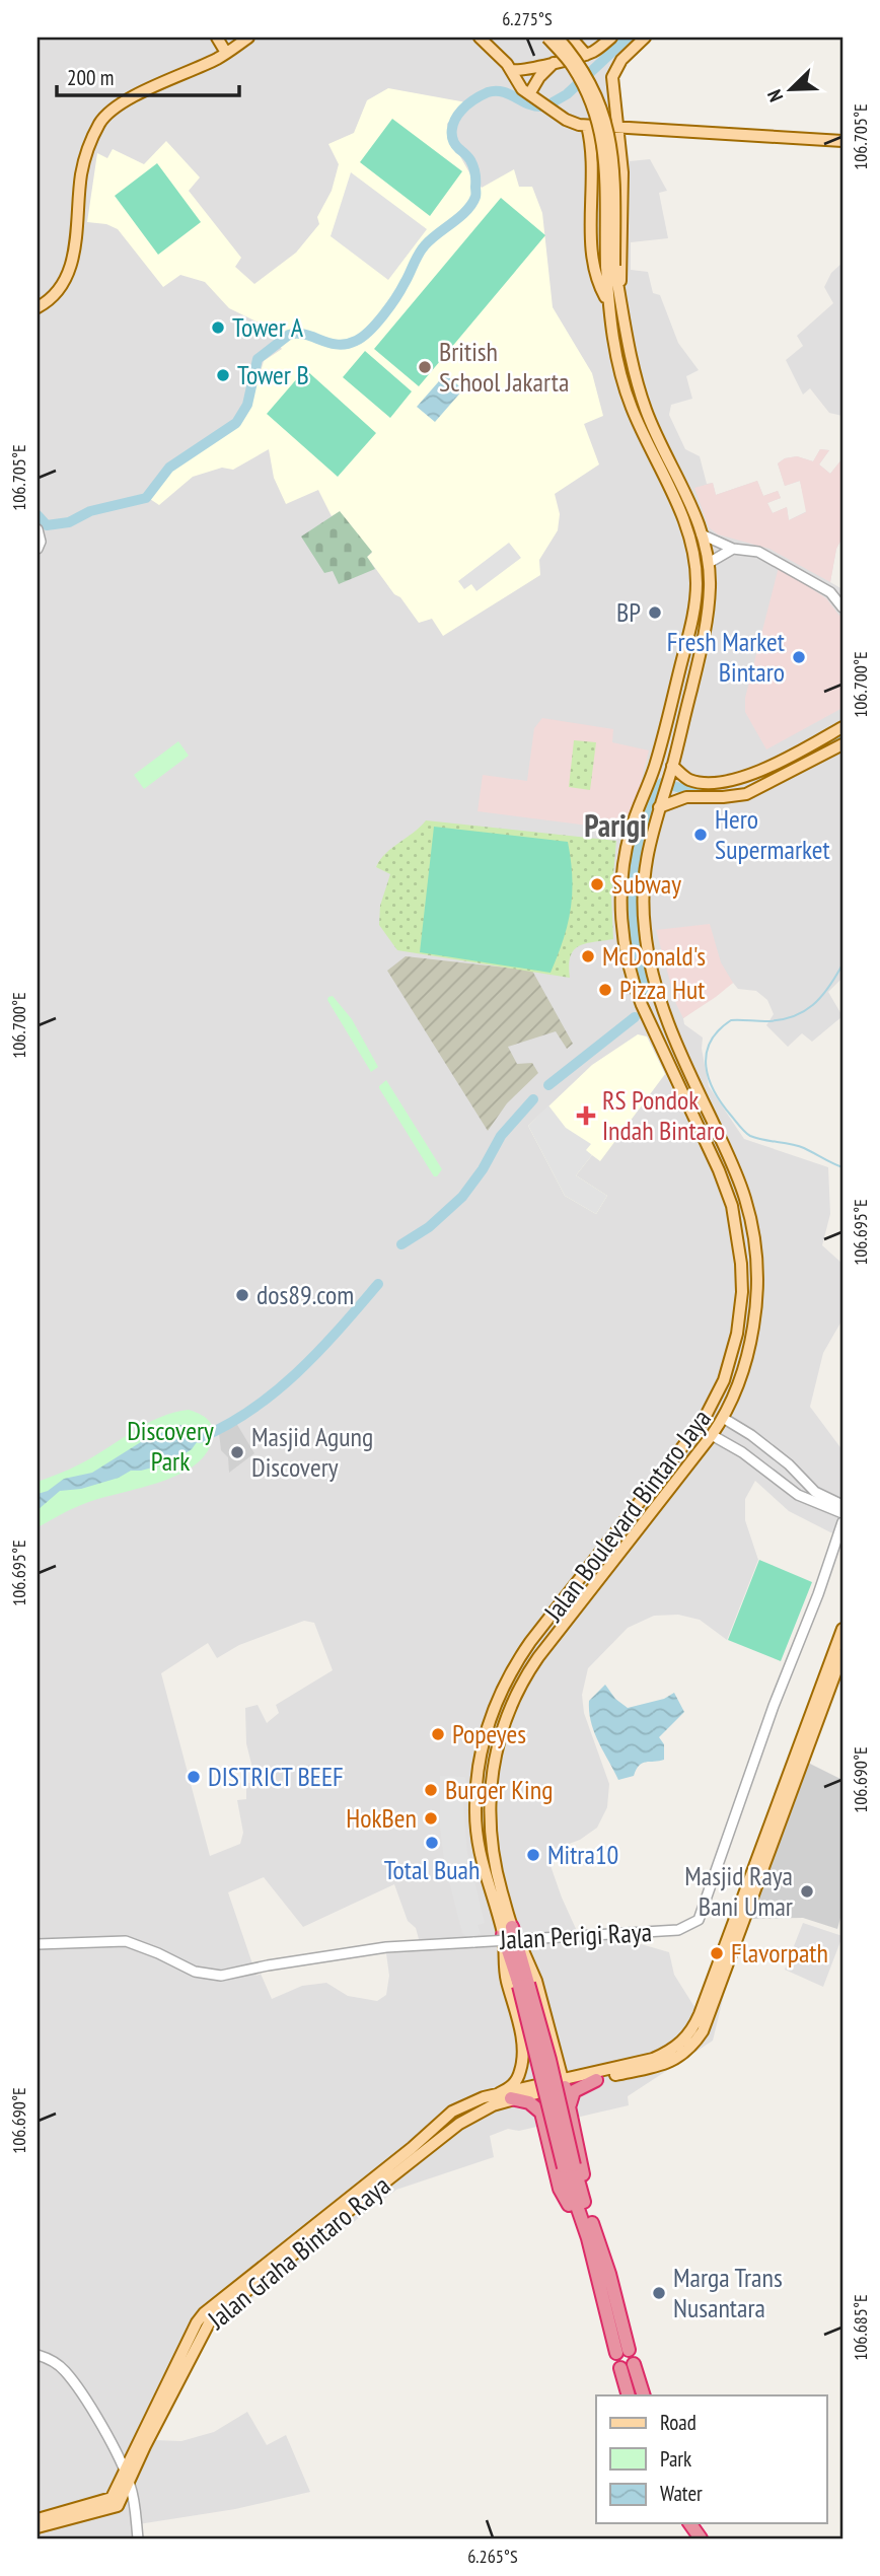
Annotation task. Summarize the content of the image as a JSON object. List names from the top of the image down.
{
  "streets": {
    "main road": ["Jalan Boulevard Bintaro Jaya", "Jalan Graha Bintaro Raya"],
    "street": ["Jalan Perigi Raya"]
  },
  "districts": ["Parigi"],
  "parks": ["Discovery Park"],
  "places": {
    "other": [
      "Tower A",
      "British School Jakarta",
      "Tower B",
      "BP",
      "Fresh Market Bintaro",
      "Hero Supermarket",
      "Subway",
      "McDonald's",
      "Pizza Hut",
      "dos89.com",
      "Masjid Agung Discovery",
      "Popeyes",
      "DISTRICT BEEF",
      "Burger King",
      "HokBen",
      "Total Buah",
      "Mitra10",
      "Masjid Raya Bani Umar",
      "Flavorpath",
      "Marga Trans Nusantara"
    ],
    "health": ["RS Pondok Indah Bintaro"]
  },
  "legend": ["Road", "Park", "Water"],
  "scale_bar": "200 m",
  "north": "bottom left",
  "coordinates": [
    "6.275°S",
    "106.705°E",
    "106.700°E",
    "106.695°E",
    "106.690°E",
    "106.685°E",
    "6.265°S"
  ]
}
